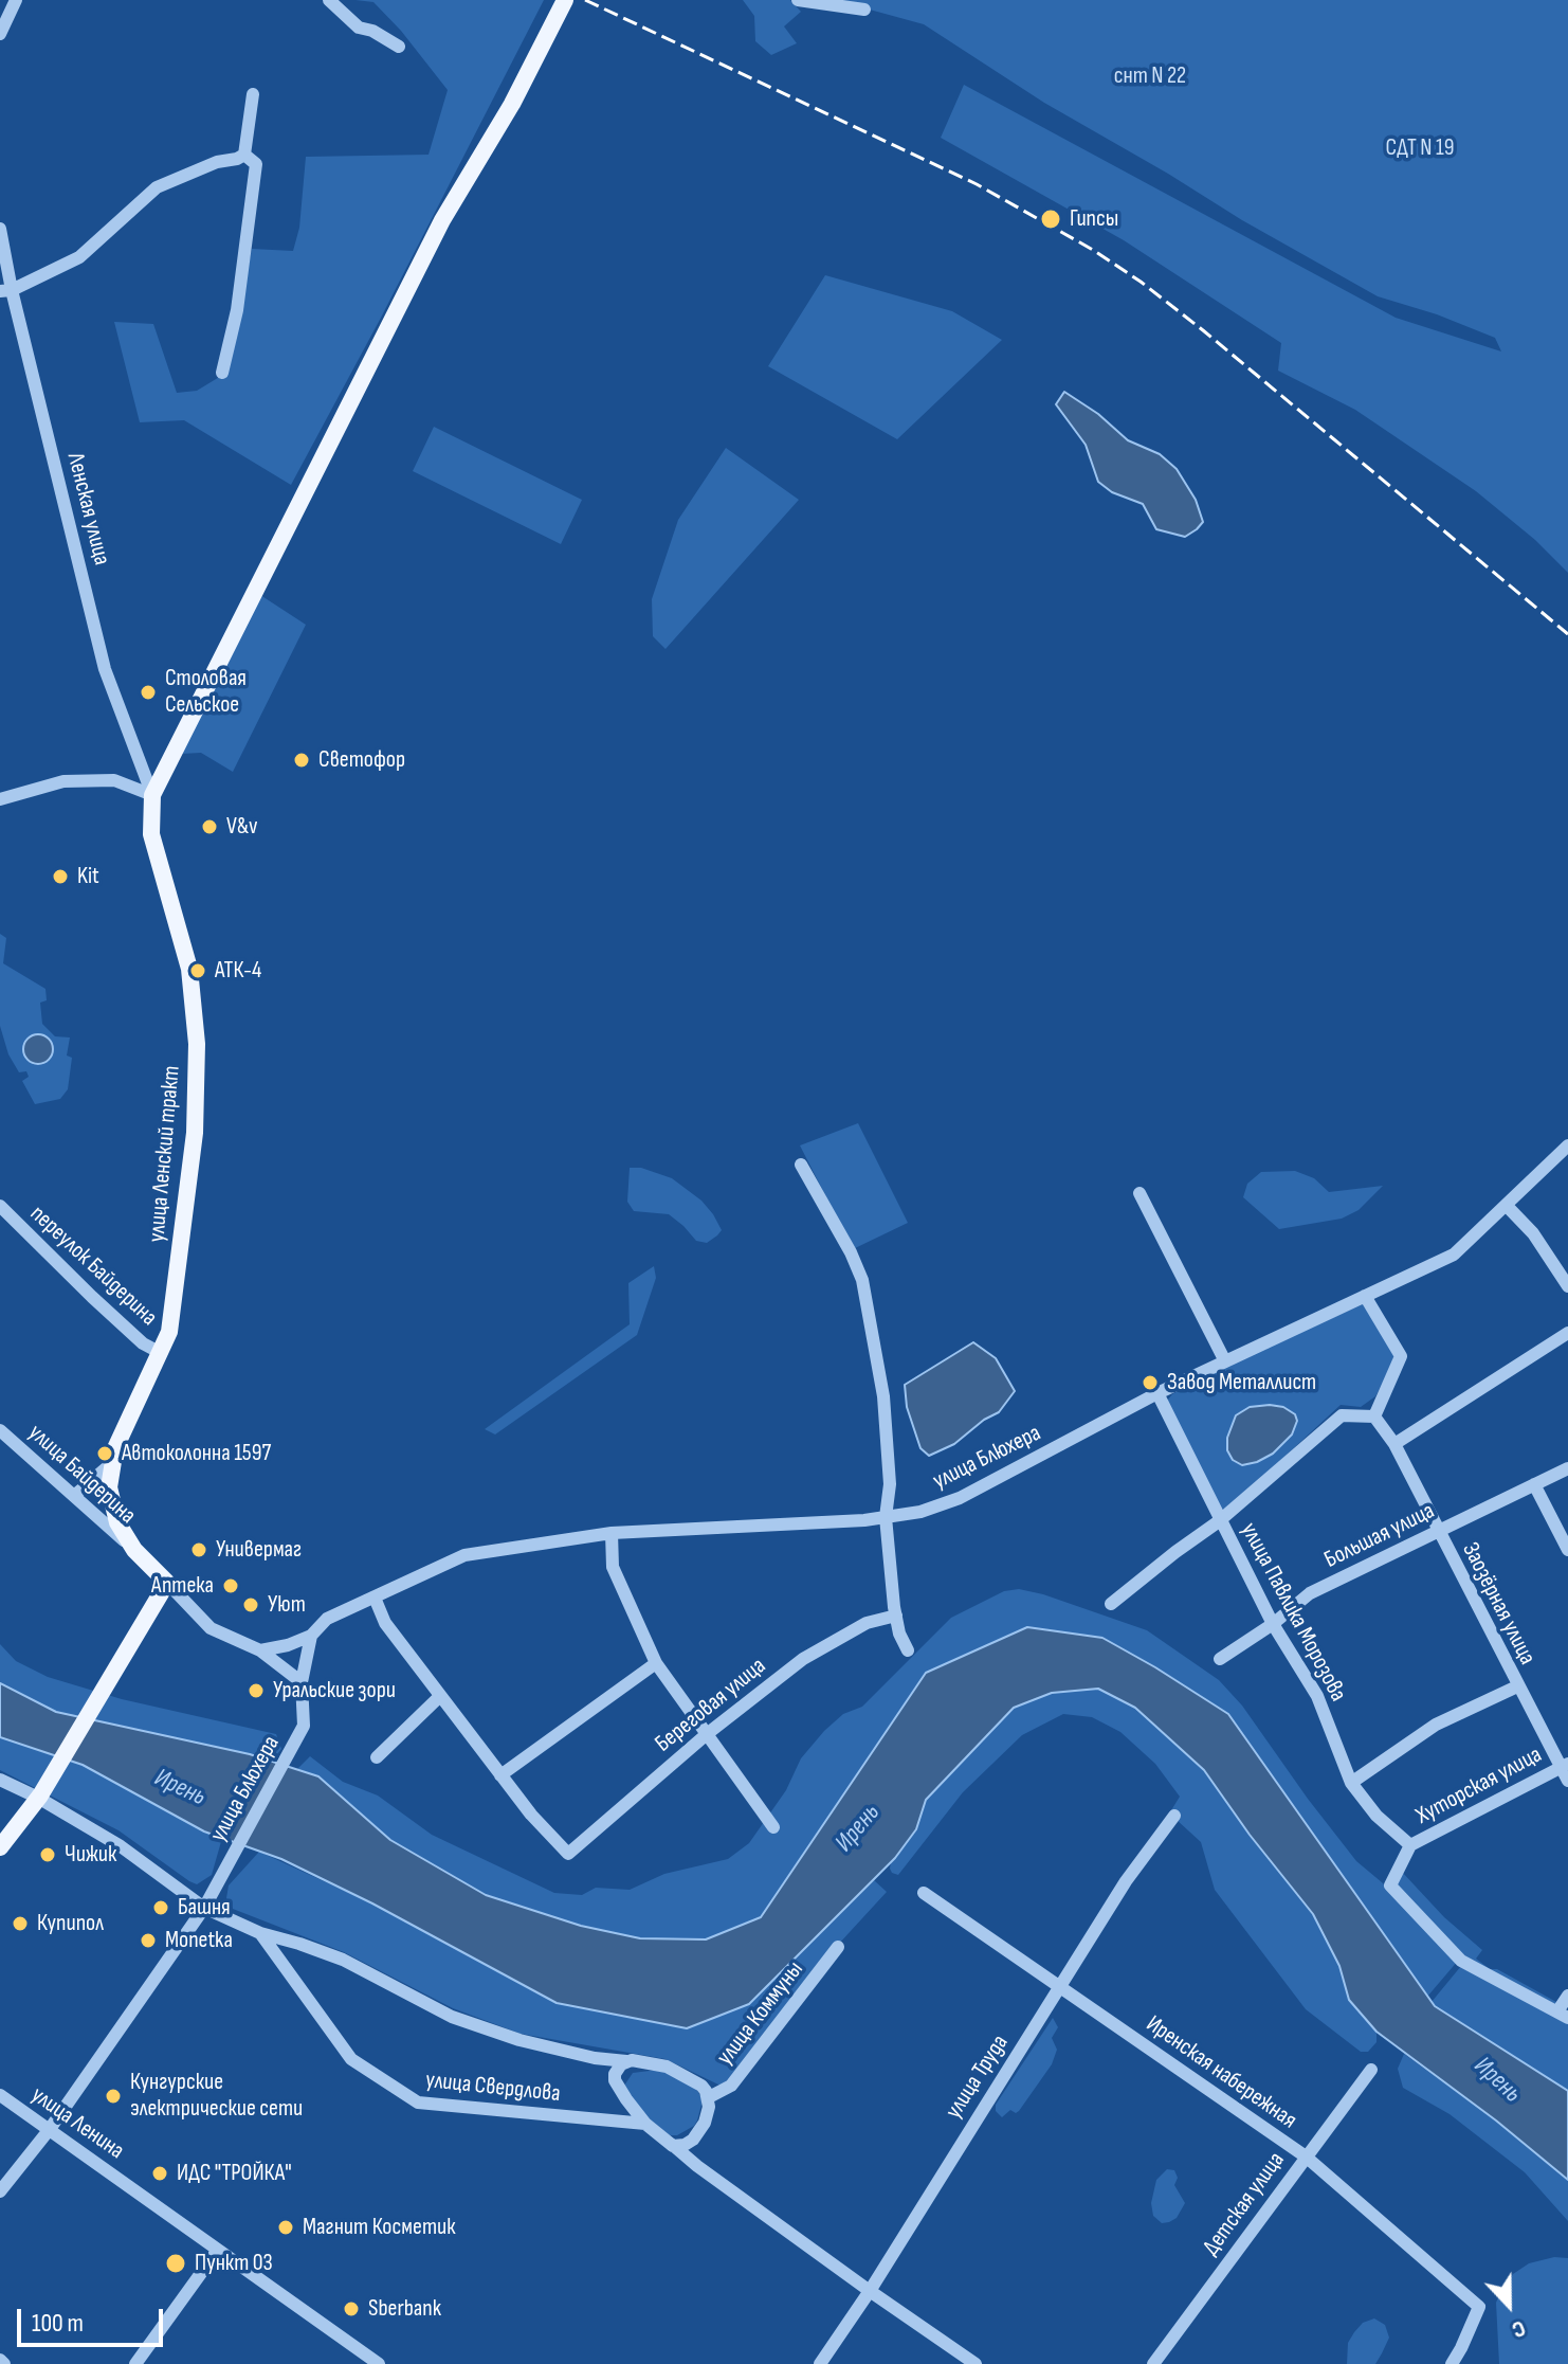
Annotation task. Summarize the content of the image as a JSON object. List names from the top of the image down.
{
  "streets": {
    "main road": ["улица Ленский тракт"],
    "street": [
      "Ленская улица",
      "переулок Байдерина",
      "улица Блюхера",
      "улица Байдерина",
      "Большая улица",
      "Заозёрная улица",
      "улица Павлика Морозова",
      "Береговая улица",
      "Хуторская улица",
      "улица Коммуны",
      "Иренская набережная",
      "улица Труда",
      "улица Свердлова",
      "улица Ленина",
      "Детская улица"
    ]
  },
  "crossings": [
    ["Ленская улица", "улица Ленский тракт"],
    ["улица Ленский тракт", "переулок Байдерина"],
    ["улица Ленский тракт", "улица Байдерина"],
    ["улица Блюхера", "улица Павлика Морозова"],
    ["улица Блюхера", "улица Свердлова"],
    ["улица Блюхера", "улица Ленина"],
    ["Большая улица", "Заозёрная улица"],
    ["Большая улица", "улица Павлика Морозова"],
    ["Заозёрная улица", "Хуторская улица"],
    ["улица Павлика Морозова", "Хуторская улица"],
    ["улица Коммуны", "улица Свердлова"],
    ["Иренская набережная", "улица Труда"],
    ["Иренская набережная", "Детская улица"]
  ],
  "water": ["Ирень"],
  "parks": ["снт N 22", "СДТ N 19"],
  "places": [
    "Гипсы",
    "Столовая Сельское",
    "Светофор",
    "V&v",
    "Kit",
    "АТК-4",
    "Завод Металлист",
    "Автоколонна 1597",
    "Универмаг",
    "Аптека",
    "Уют",
    "Уральские зори",
    "Чижик",
    "Башня",
    "Купипол",
    "Monetka",
    "Кунгурские электрические сети",
    "ИДС \"ТРОЙКА\"",
    "Магнит Косметик",
    "Пункт 03",
    "Sberbank"
  ],
  "scale_bar": "100 m",
  "north": "bottom"
}
